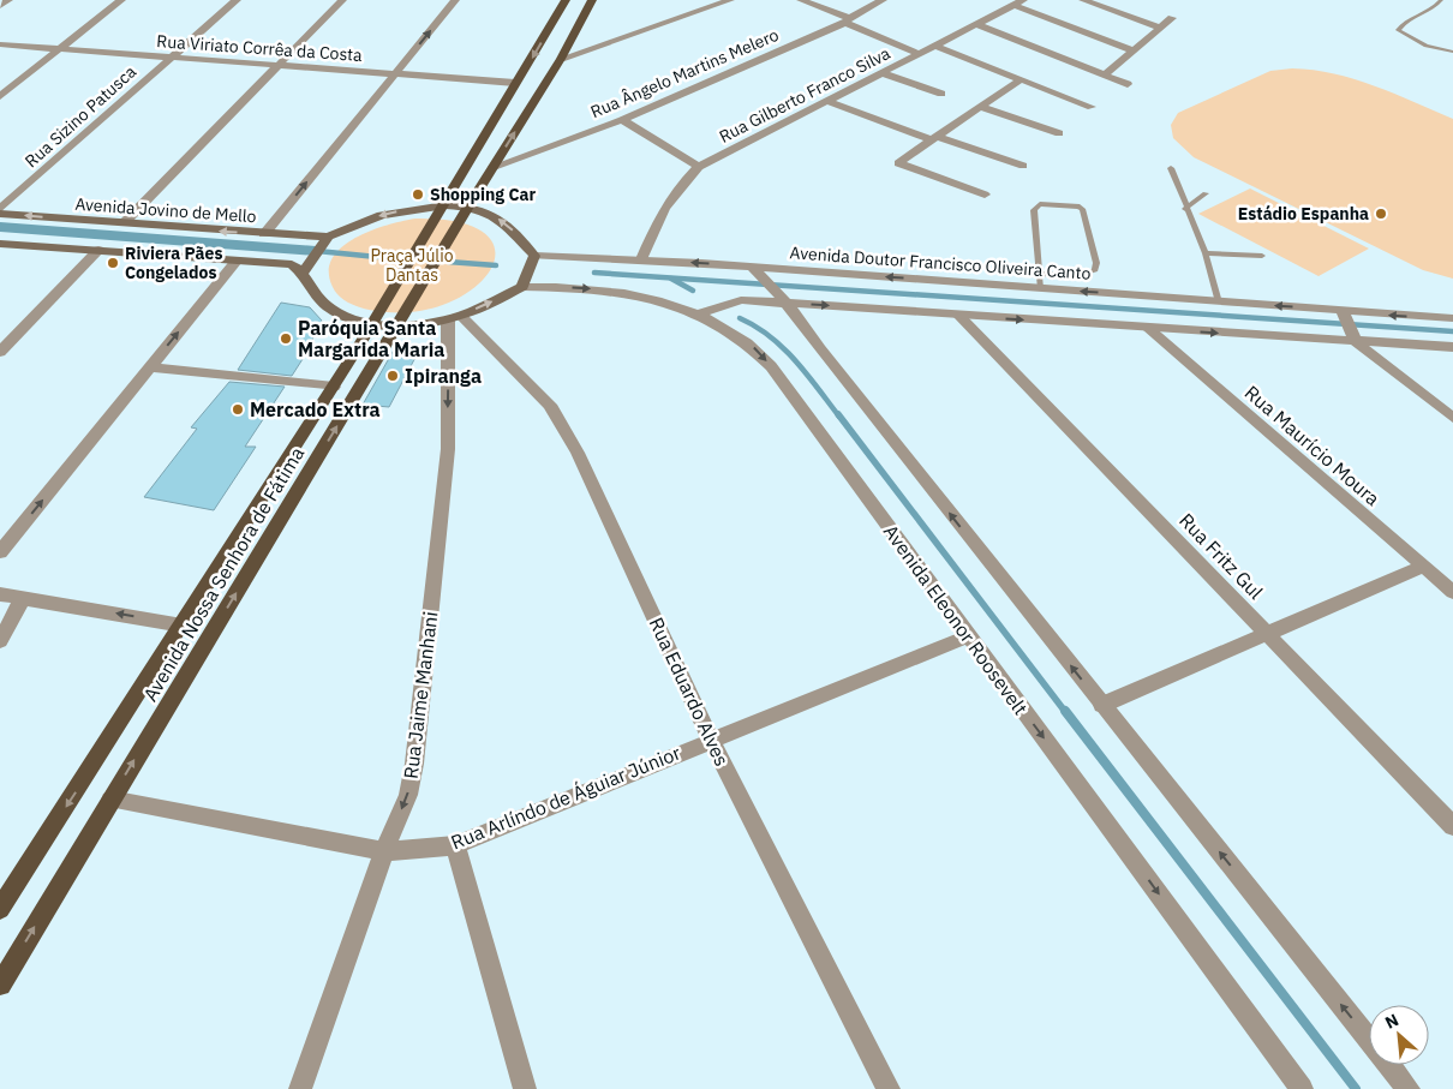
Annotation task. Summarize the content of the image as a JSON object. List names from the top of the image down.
{
  "streets": {
    "main road": ["Avenida Jovino de Mello", "Avenida Nossa Senhora de Fátima"],
    "street": [
      "Rua Viriato Corrêa da Costa",
      "Rua Ângelo Martins Melero",
      "Rua Gilberto Franco Silva",
      "Rua Sizino Patusca",
      "Avenida Doutor Francisco Oliveira Canto",
      "Rua Maurício Moura",
      "Rua Fritz Gul",
      "Avenida Eleonor Roosevelt",
      "Rua Eduardo Alves",
      "Rua Jaime Manhani",
      "Rua Arlíndo de Águiar Júnior"
    ]
  },
  "crossings": [
    ["Rua Viriato Corrêa da Costa", "Rua Sizino Patusca"],
    ["Rua Viriato Corrêa da Costa", "Avenida Nossa Senhora de Fátima"],
    ["Rua Ângelo Martins Melero", "Avenida Nossa Senhora de Fátima"],
    ["Rua Gilberto Franco Silva", "Avenida Doutor Francisco Oliveira Canto"],
    ["Avenida Doutor Francisco Oliveira Canto", "Avenida Eleonor Roosevelt"],
    ["Avenida Nossa Senhora de Fátima", "Rua Arlíndo de Águiar Júnior"],
    ["Avenida Eleonor Roosevelt", "Rua Arlíndo de Águiar Júnior"],
    ["Rua Eduardo Alves", "Rua Jaime Manhani"],
    ["Rua Eduardo Alves", "Rua Arlíndo de Águiar Júnior"],
    ["Rua Jaime Manhani", "Rua Arlíndo de Águiar Júnior"]
  ],
  "one_way": ["Rua Jaime Manhani"],
  "parks": ["Praça Júlio Dantas"],
  "places": [
    "Shopping Car",
    "Estádio Espanha",
    "Riviera Pães Congelados",
    "Paróquia Santa Margarida Maria",
    "Ipiranga",
    "Mercado Extra"
  ],
  "north": "top left"
}
